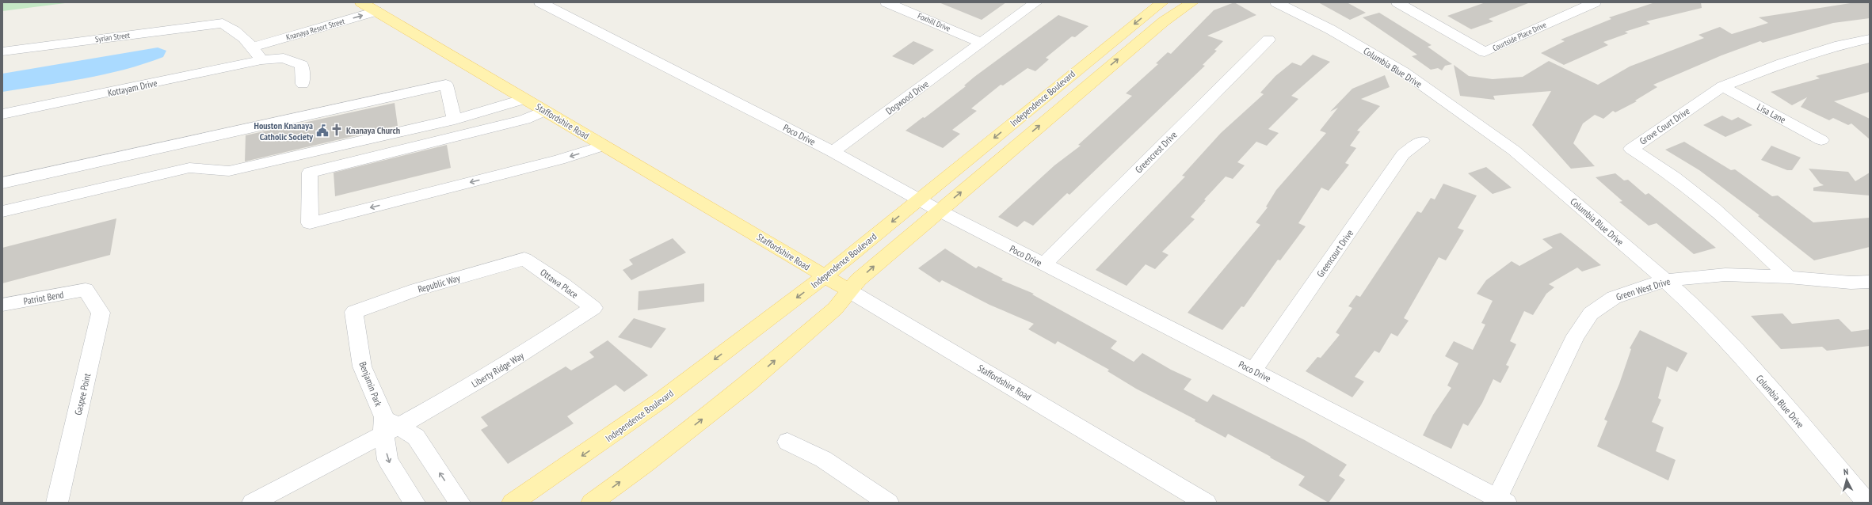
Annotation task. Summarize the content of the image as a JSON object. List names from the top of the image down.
{
  "streets": {
    "main road": ["Independence Boulevard", "Staffordshire Road"],
    "street": [
      "Foxhill Drive",
      "Knanaya Resort Street",
      "Courtside Place Drive",
      "Syrian Street",
      "Columbia Blue Drive",
      "Kottayam Drive",
      "Dogwood Drive",
      "Lisa Lane",
      "Grove Court Drive",
      "Poco Drive",
      "Greencrest Drive",
      "Greencourt Drive",
      "Republic Way",
      "Ottawa Place",
      "Green West Drive",
      "Patriot Bend",
      "Liberty Ridge Way",
      "Benjamin Park",
      "Gaspee Point"
    ]
  },
  "crossings": [
    ["Foxhill Drive", "Dogwood Drive"],
    ["Knanaya Resort Street", "Syrian Street"],
    ["Knanaya Resort Street", "Staffordshire Road"],
    ["Columbia Blue Drive", "Green West Drive"],
    ["Dogwood Drive", "Poco Drive"],
    ["Independence Boulevard", "Staffordshire Road"],
    ["Independence Boulevard", "Poco Drive"],
    ["Lisa Lane", "Grove Court Drive"],
    ["Grove Court Drive", "Green West Drive"],
    ["Poco Drive", "Greencrest Drive"],
    ["Poco Drive", "Greencourt Drive"],
    ["Poco Drive", "Green West Drive"],
    ["Republic Way", "Ottawa Place"],
    ["Republic Way", "Benjamin Park"],
    ["Ottawa Place", "Liberty Ridge Way"],
    ["Patriot Bend", "Gaspee Point"],
    ["Liberty Ridge Way", "Benjamin Park"]
  ],
  "places": {
    "church": ["Knanaya Church"],
    "public building": ["Houston Knanaya Catholic Society"]
  },
  "north": "top"
}
